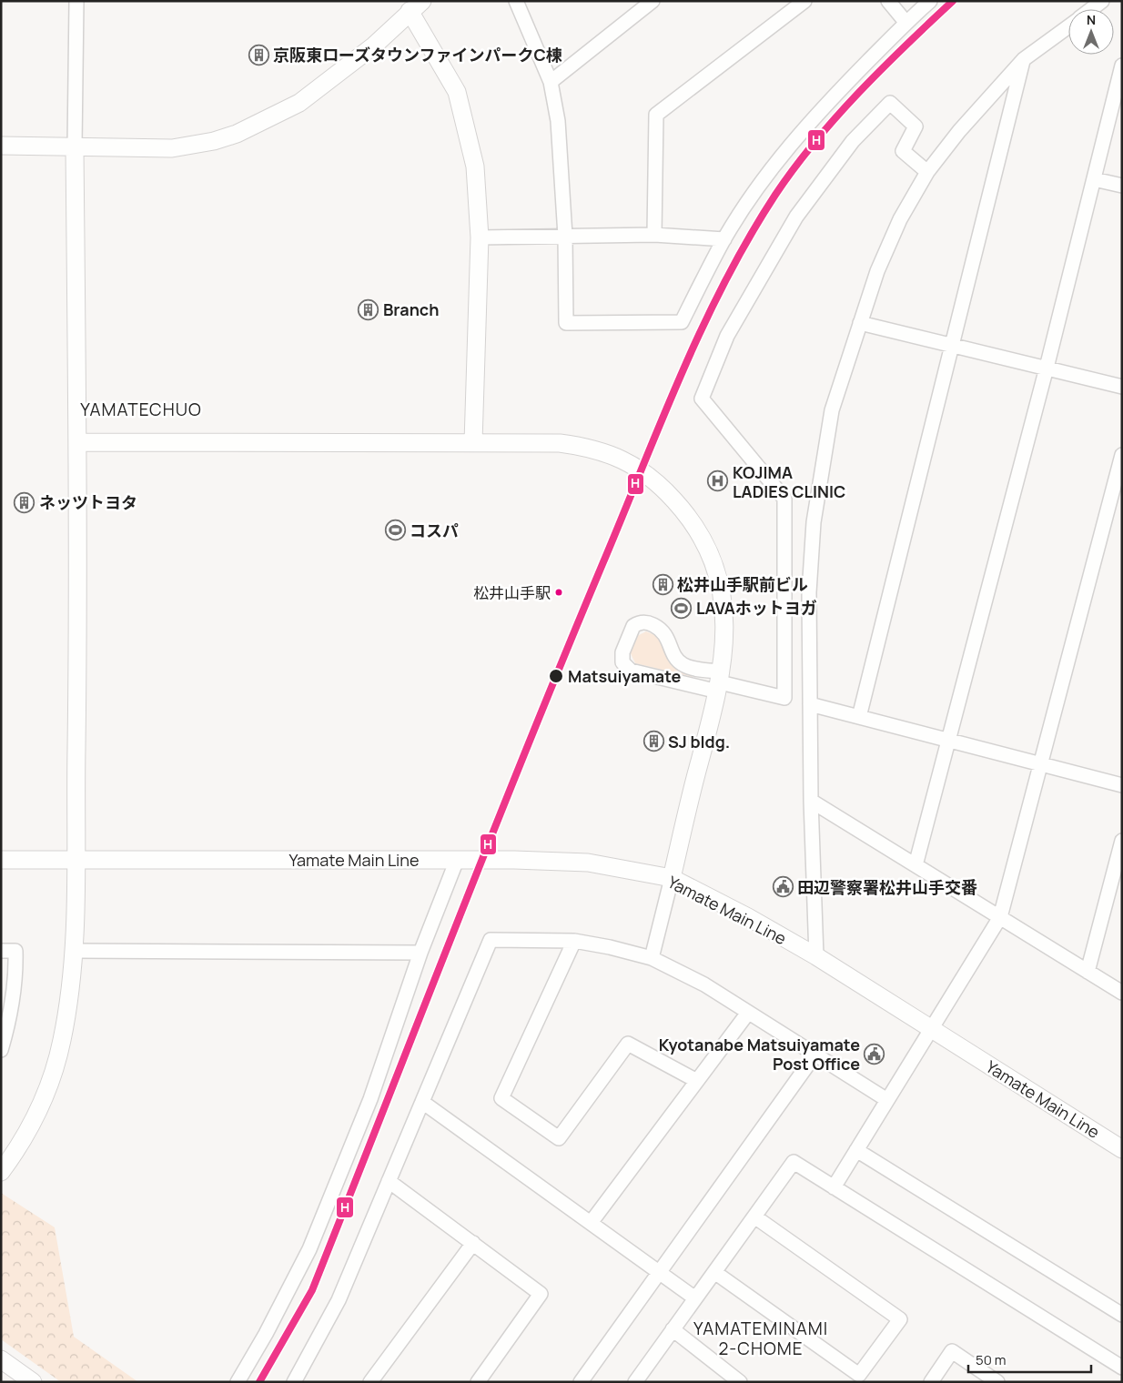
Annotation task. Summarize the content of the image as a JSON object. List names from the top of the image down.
{
  "streets": {
    "street": ["Yamate Main Line"]
  },
  "districts": ["YAMATECHUO", "YAMATEMINAMI 2-CHOME"],
  "places": {
    "building": [
      "京阪東ローズタウンファインパークC棟",
      "Branch",
      "ネッツトヨタ",
      "松井山手駅前ビル",
      "SJ bldg."
    ],
    "hospital": ["KOJIMA LADIES CLINIC"],
    "sports": ["コスパ", "LAVAホットヨガ"],
    "other": ["松井山手駅", "Matsuiyamate"],
    "public building": ["田辺警察署松井山手交番", "Kyotanabe Matsuiyamate Post Office"]
  },
  "lines": ["transit line H"],
  "scale_bar": "50 m",
  "north": "top"
}
